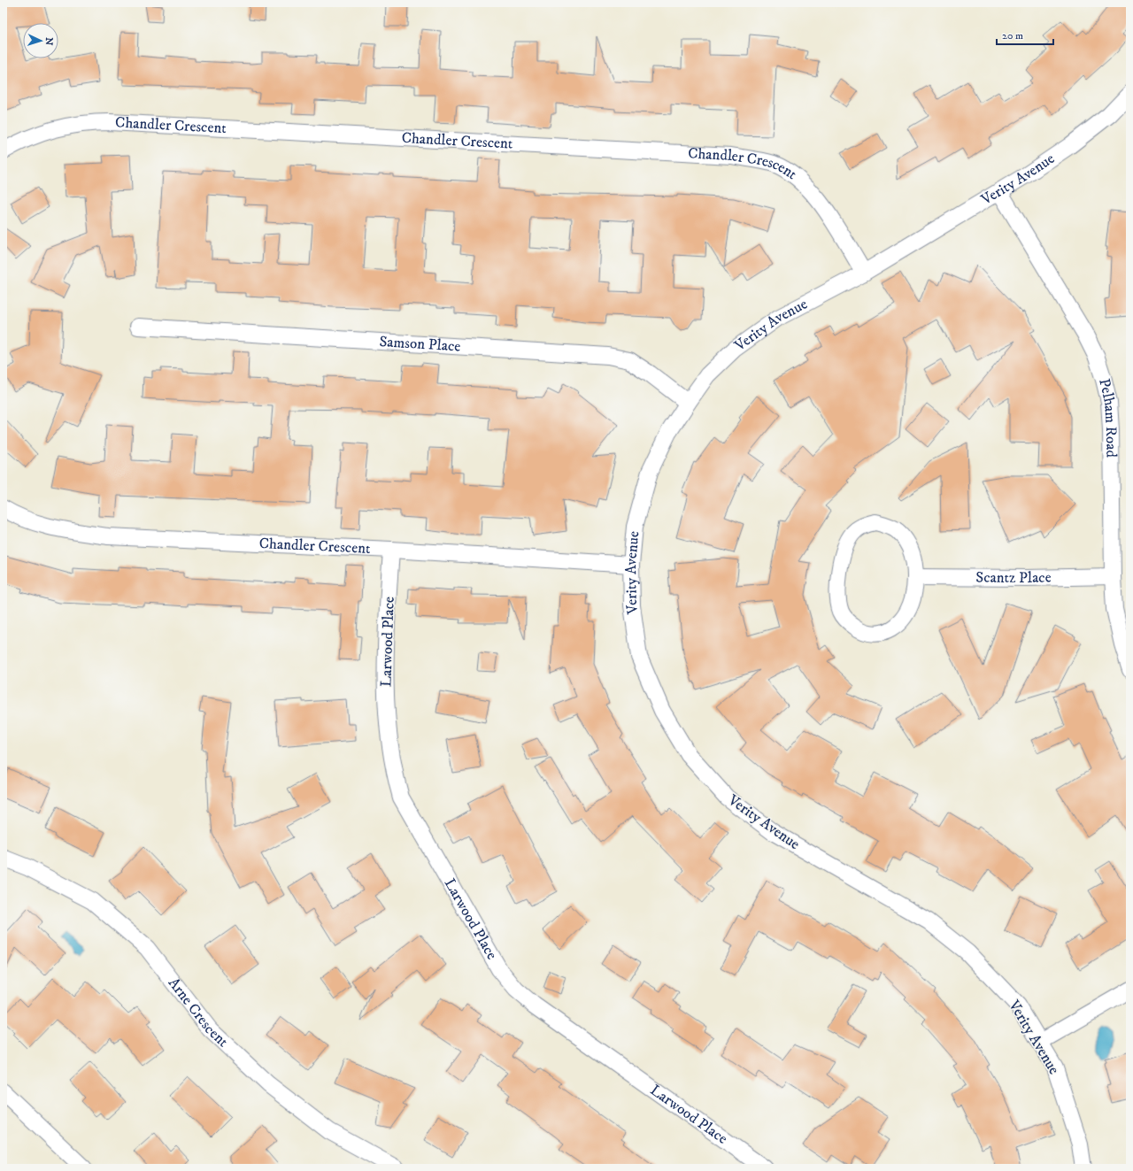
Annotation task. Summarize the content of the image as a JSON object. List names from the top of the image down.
{
  "streets": {
    "street": [
      "Chandler Crescent",
      "Verity Avenue",
      "Samson Place",
      "Pelham Road",
      "Scantz Place",
      "Larwood Place",
      "Arne Crescent"
    ]
  },
  "crossings": [
    ["Chandler Crescent", "Verity Avenue"],
    ["Chandler Crescent", "Larwood Place"],
    ["Verity Avenue", "Samson Place"],
    ["Verity Avenue", "Pelham Road"],
    ["Pelham Road", "Scantz Place"]
  ],
  "scale_bar": "20 m",
  "north": "right"
}
